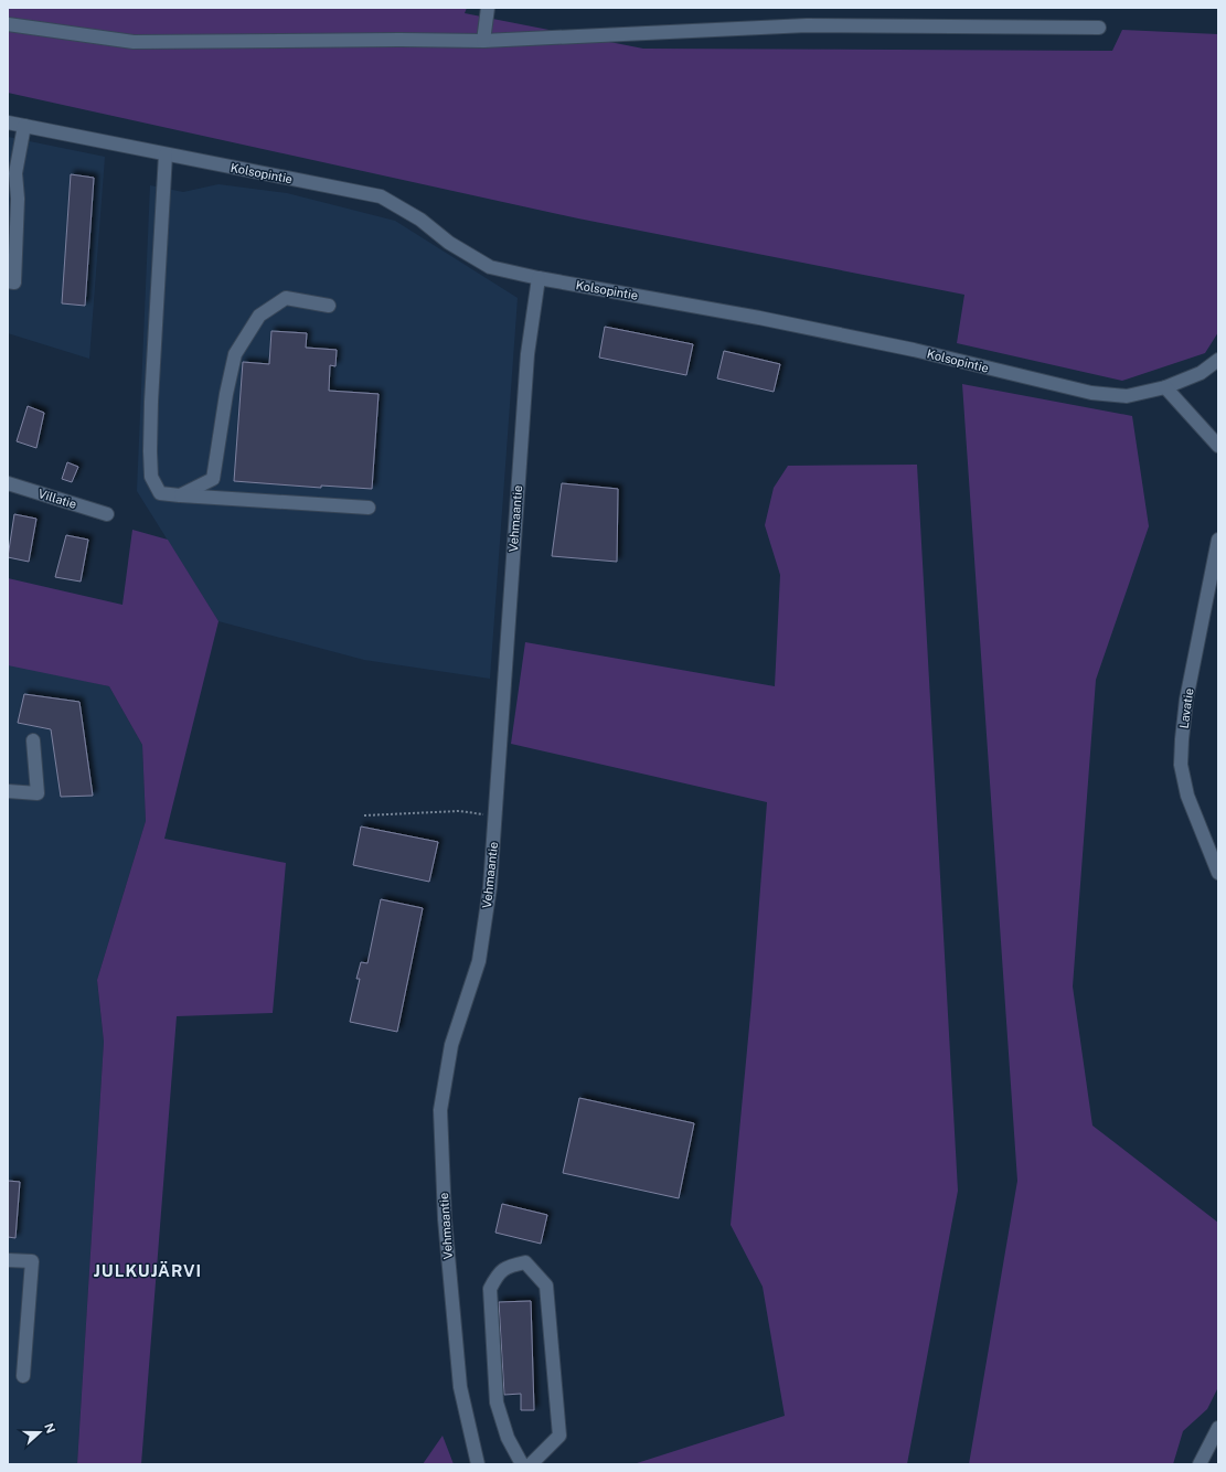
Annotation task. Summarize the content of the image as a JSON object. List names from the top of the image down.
{
  "streets": {
    "street": [
      "Kolsopintie",
      "Villatie",
      "Vehmaantie",
      "Lavatie"
    ]
  },
  "crossings": [
    ["Kolsopintie", "Vehmaantie"]
  ],
  "districts": ["JULKUJÄRVI"],
  "north": "right"
}
